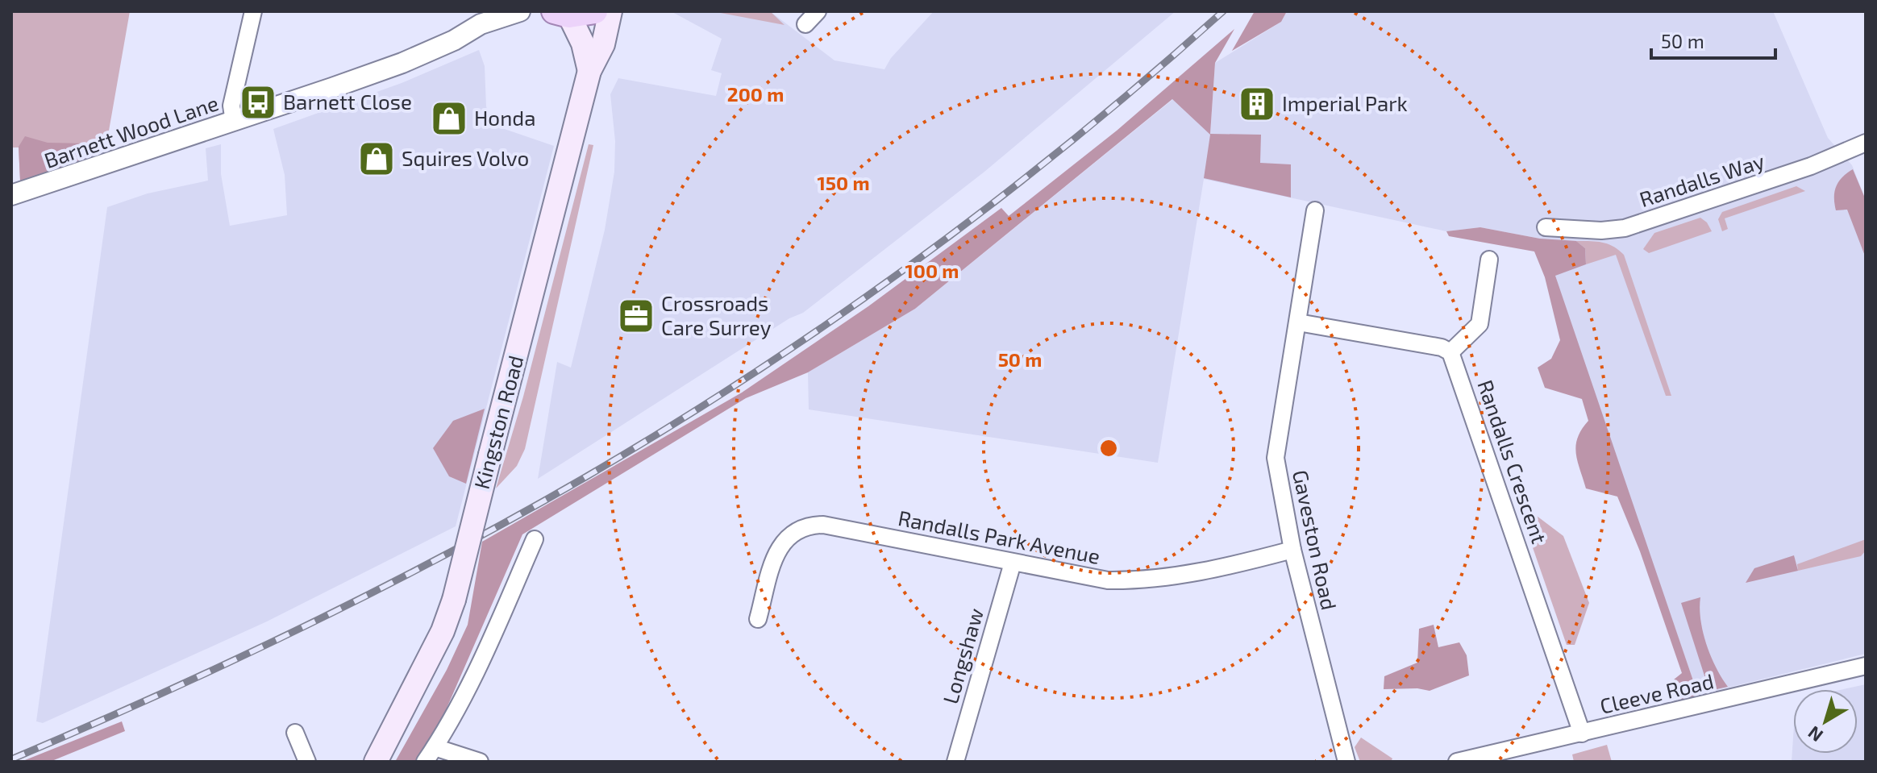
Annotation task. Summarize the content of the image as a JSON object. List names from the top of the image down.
{
  "streets": {
    "main road": ["Kingston Road"],
    "street": [
      "Barnett Wood Lane",
      "Randalls Way",
      "Randalls Crescent",
      "Randalls Park Avenue",
      "Gaveston Road",
      "Longshaw",
      "Cleeve Road"
    ]
  },
  "crossings": [
    ["Randalls Crescent", "Cleeve Road"],
    ["Randalls Park Avenue", "Gaveston Road"],
    ["Randalls Park Avenue", "Longshaw"]
  ],
  "places": {
    "bus stop": ["Barnett Close"],
    "building": ["Imperial Park"],
    "shop": ["Honda", "Squires Volvo"],
    "office": ["Crossroads Care Surrey"]
  },
  "scale_bar": "50 m",
  "north": "bottom left",
  "rings": [
    "200 m",
    "150 m",
    "100 m",
    "50 m"
  ]
}
